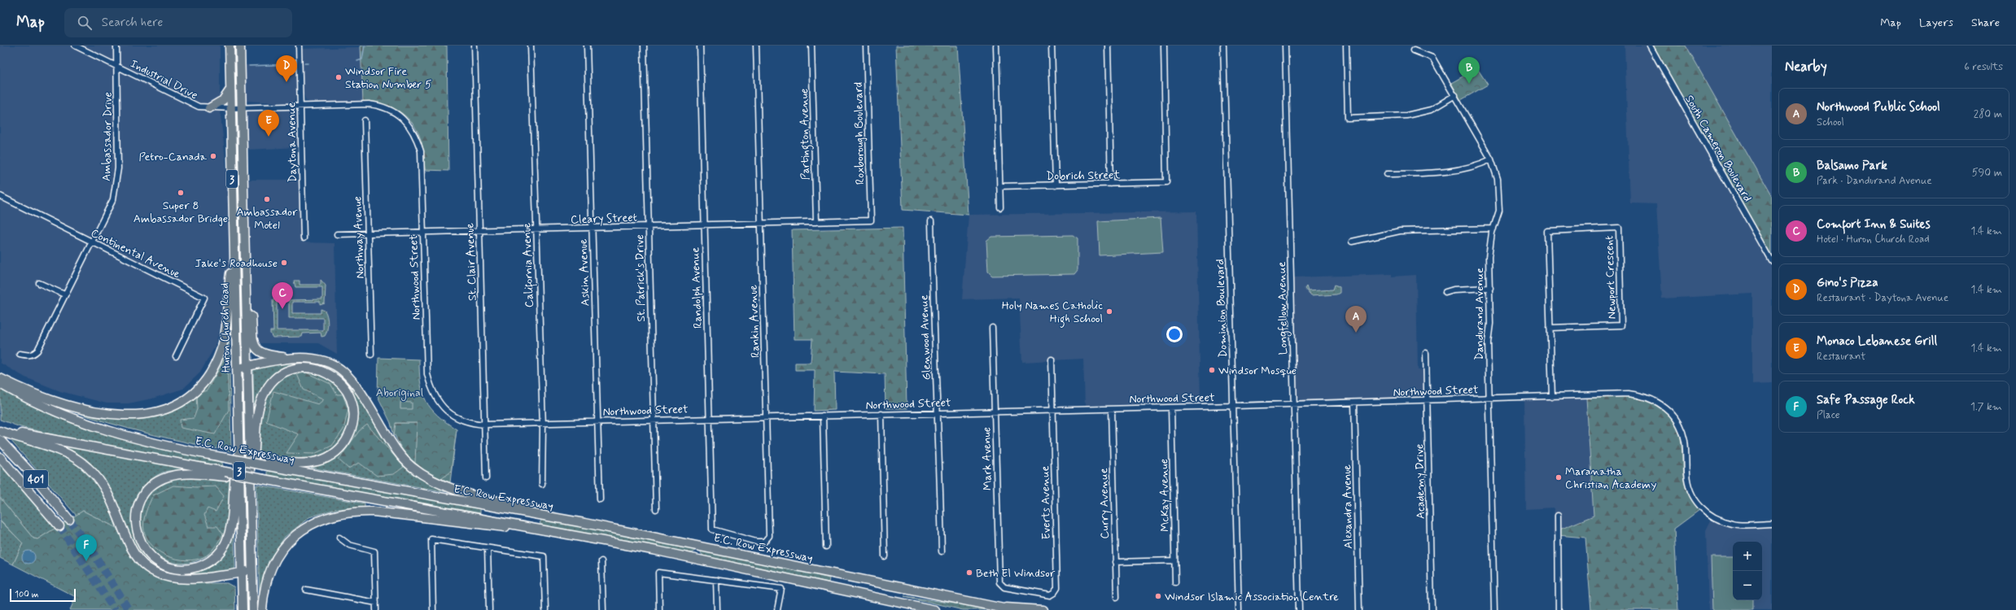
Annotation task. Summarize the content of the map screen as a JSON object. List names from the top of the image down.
{
  "streets": {
    "highway": [
      "3",
      "Huron Church Road",
      "E.C. Row Expressway",
      "401"
    ],
    "street": [
      "Industrial Drive",
      "Roxborough Boulevard",
      "Partington Avenue",
      "Ambassador Drive",
      "Daytona Avenue",
      "South Cameron Boulevard",
      "Dobrich Street",
      "Cleary Street",
      "Northway Avenue",
      "Continental Avenue",
      "St. Clair Avenue",
      "California Avenue",
      "Askin Avenue",
      "Northwood Street",
      "Newport Crescent",
      "St. Patrick's Drive",
      "Randolph Avenue",
      "Dominion Boulevard",
      "Longfellow Avenue",
      "Dandurand Avenue",
      "Rankin Avenue",
      "Glenwood Avenue",
      "Mark Avenue",
      "Academy Drive",
      "McKay Avenue",
      "Everts Avenue",
      "Curry Avenue",
      "Alexandra Avenue"
    ]
  },
  "crossings": [
    ["Industrial Drive", "Ambassador Drive"],
    ["Industrial Drive", "Northwood Street"],
    ["Industrial Drive", "Huron Church Road"],
    ["Roxborough Boulevard", "Cleary Street"],
    ["Partington Avenue", "Cleary Street"],
    ["Ambassador Drive", "Continental Avenue"],
    ["Daytona Avenue", "Northwood Street"],
    ["Cleary Street", "Northway Avenue"],
    ["Cleary Street", "St. Clair Avenue"],
    ["Cleary Street", "California Avenue"],
    ["Cleary Street", "Askin Avenue"],
    ["Cleary Street", "Northwood Street"],
    ["Cleary Street", "St. Patrick's Drive"],
    ["Cleary Street", "Randolph Avenue"],
    ["Cleary Street", "Rankin Avenue"],
    ["St. Clair Avenue", "Northwood Street"],
    ["California Avenue", "Northwood Street"],
    ["Askin Avenue", "Northwood Street"],
    ["Northwood Street", "St. Patrick's Drive"],
    ["Northwood Street", "Randolph Avenue"],
    ["Northwood Street", "Dominion Boulevard"],
    ["Northwood Street", "Longfellow Avenue"],
    ["Northwood Street", "Dandurand Avenue"],
    ["Northwood Street", "Rankin Avenue"],
    ["Northwood Street", "Huron Church Road"],
    ["Northwood Street", "Glenwood Avenue"],
    ["Northwood Street", "Mark Avenue"],
    ["Northwood Street", "Academy Drive"],
    ["Northwood Street", "McKay Avenue"],
    ["Northwood Street", "Everts Avenue"],
    ["Northwood Street", "Curry Avenue"],
    ["Northwood Street", "Alexandra Avenue"],
    ["Randolph Avenue", "Rankin Avenue"],
    ["Mark Avenue", "Everts Avenue"]
  ],
  "parks": ["Aboriginal"],
  "places": [
    "Windsor Fire Station Number 5",
    "Petro-Canada",
    "Super 8 Ambassador Bridge",
    "Ambassador Motel",
    "Jake's Roadhouse",
    "Holy Names Catholic High School",
    "Windsor Mosque",
    "Maranatha Christian Academy",
    "Beth El Windsor",
    "Windsor Islamic Association Centre"
  ],
  "scale_bar": "100 m",
  "page": {
    "header": "Map",
    "search": "Search here",
    "nav": ["Map", "Layers", "Share"],
    "heading": ["Nearby", "6 results"],
    "pins": [
      "D",
      "B",
      "E",
      "C",
      "A",
      "F"
    ],
    "list": [
      {
        "mark": "A",
        "name": "Northwood Public School",
        "note": "School",
        "value": "280 m"
      },
      {
        "mark": "B",
        "name": "Balsamo Park",
        "note": "Park · Dandurand Avenue",
        "value": "590 m"
      },
      {
        "mark": "C",
        "name": "Comfort Inn & Suites",
        "note": "Hotel · Huron Church Road",
        "value": "1.4 km"
      },
      {
        "mark": "D",
        "name": "Gino's Pizza",
        "note": "Restaurant · Daytona Avenue",
        "value": "1.4 km"
      },
      {
        "mark": "E",
        "name": "Monaco Lebanese Grill",
        "note": "Restaurant",
        "value": "1.4 km"
      },
      {
        "mark": "F",
        "name": "Safe Passage Rock",
        "note": "Place",
        "value": "1.7 km"
      }
    ],
    "map_buttons": ["+", "−"],
    "scale": "100 m"
  }
}
